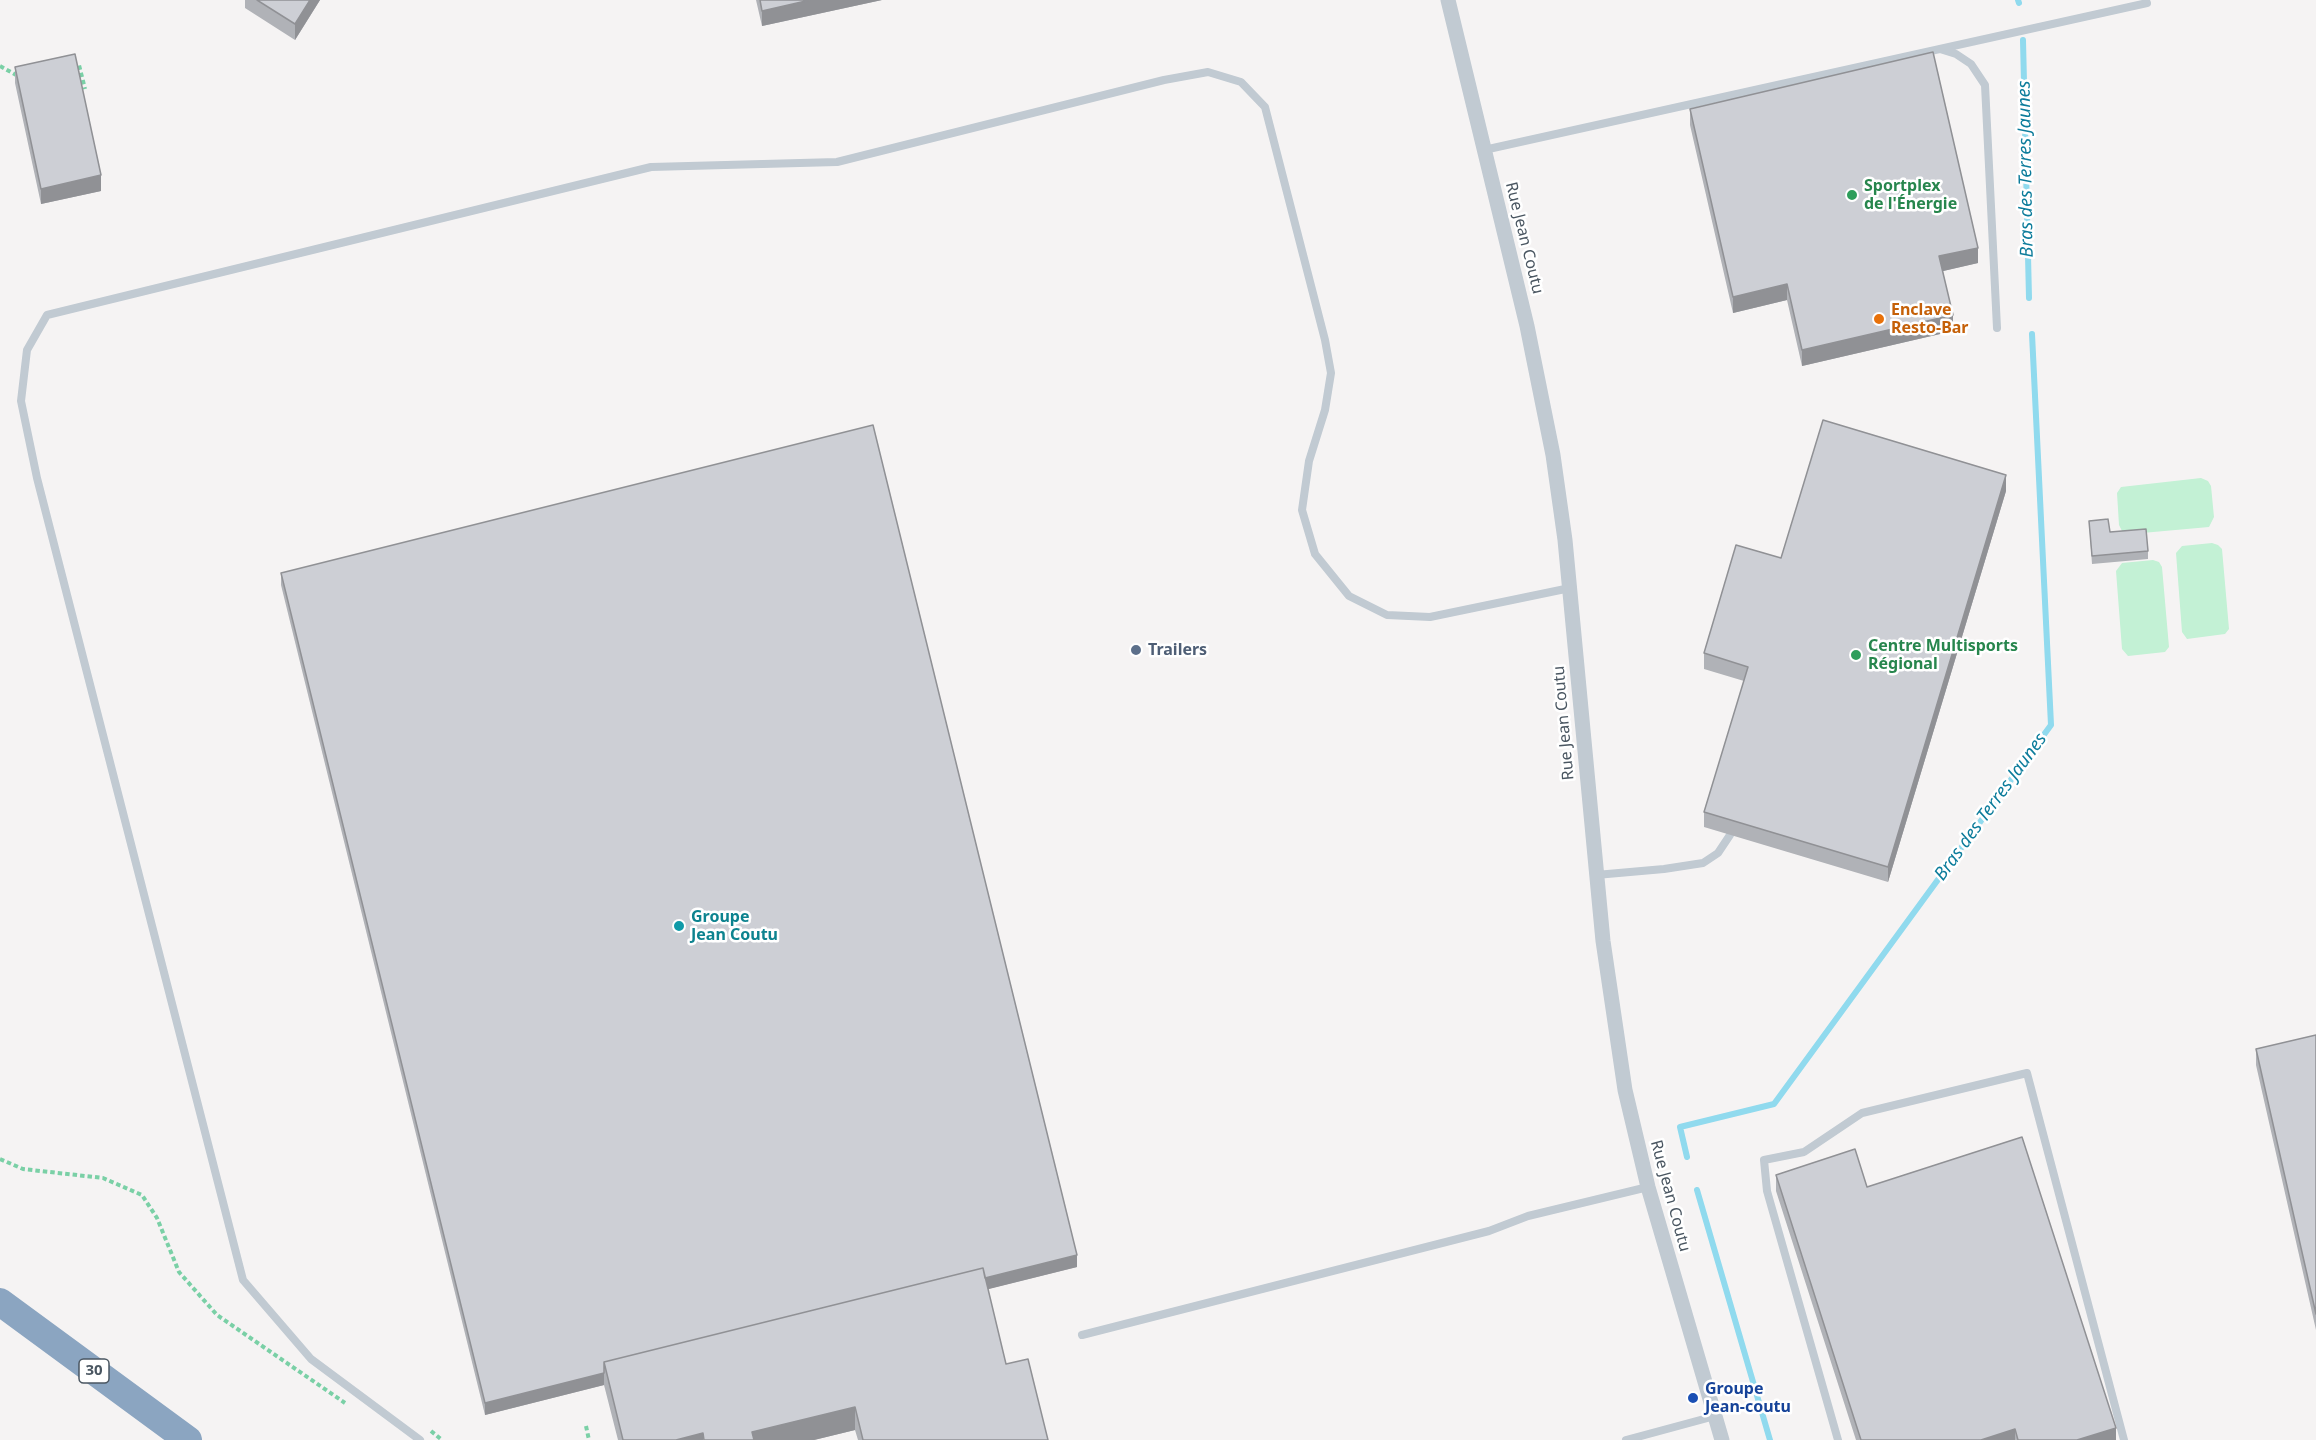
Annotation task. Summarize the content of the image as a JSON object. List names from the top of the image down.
{
  "streets": {
    "highway": ["30"],
    "street": ["Rue Jean Coutu"]
  },
  "water": ["Bras des Terres Jaunes"],
  "places": [
    "Sportplex de l'Énergie",
    "Enclave Resto-Bar",
    "Trailers",
    "Centre Multisports Régional",
    "Groupe Jean Coutu",
    "Groupe Jean-coutu"
  ]
}
